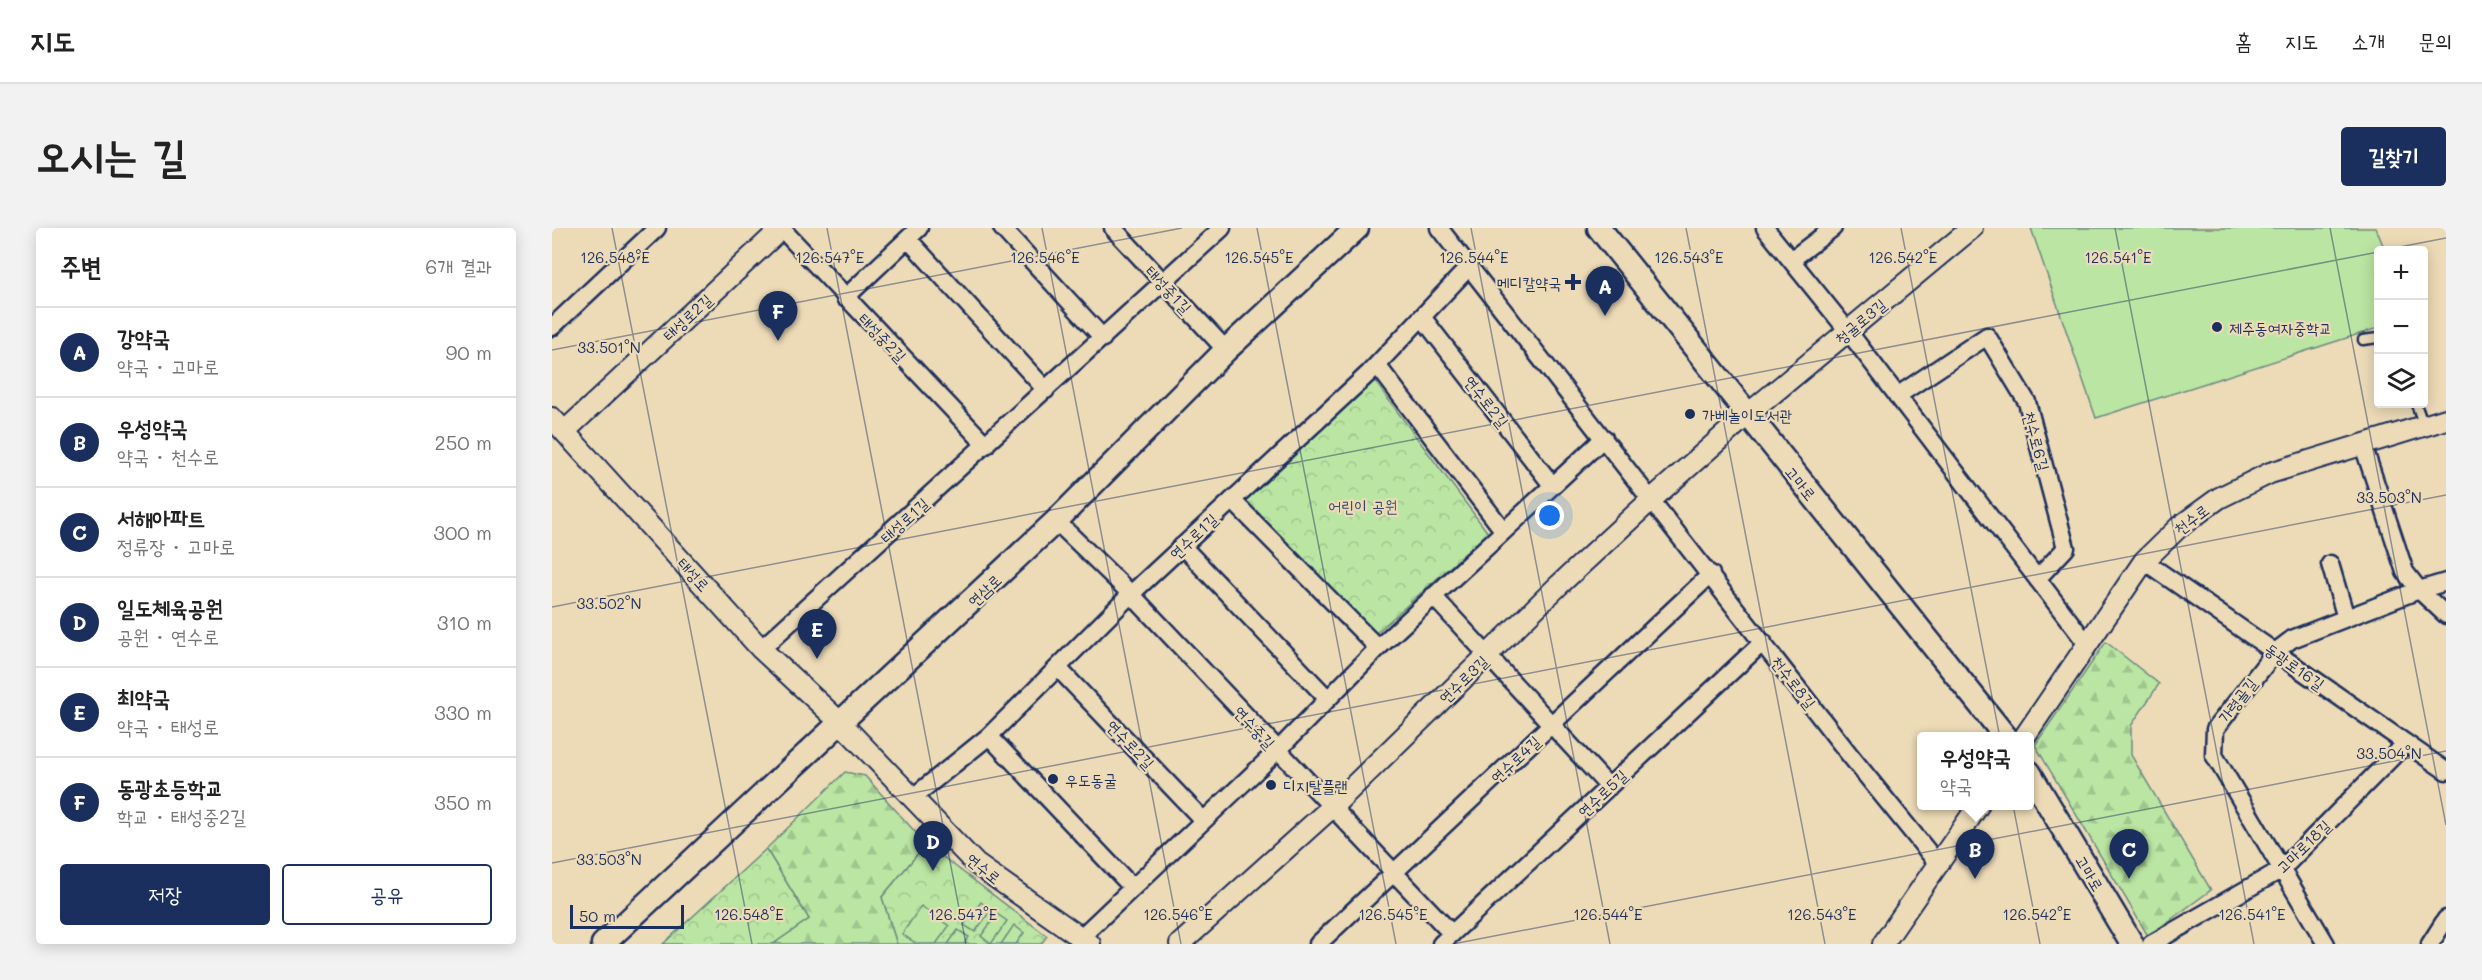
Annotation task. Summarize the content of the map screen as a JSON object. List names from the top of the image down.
{
  "streets": {
    "main road": ["고마로", "연삼로"],
    "street": [
      "태성중1길",
      "태성로2길",
      "청귤로3길",
      "태성중2길",
      "연수로2길",
      "천수로6길",
      "천수로",
      "태성로1길",
      "연수로1길",
      "태성로",
      "동광로16길",
      "연수로3길",
      "천수로8길",
      "가령골길",
      "연수중길",
      "연수로4길",
      "연수로5길",
      "고마로18길",
      "연수로"
    ]
  },
  "crossings": [
    ["태성중1길", "태성로1길"],
    ["태성중1길", "연삼로"],
    ["태성로2길", "태성중2길"],
    ["태성로2길", "태성로"],
    ["청귤로3길", "고마로"],
    ["청귤로3길", "연수로3길"],
    ["태성중2길", "태성로1길"],
    ["연수로2길", "연수로1길"],
    ["고마로", "연수로3길"],
    ["천수로", "동광로16길"],
    ["태성로1길", "태성로"],
    ["연수로1길", "연수중길"],
    ["연수로1길", "연수로"],
    ["태성로", "연삼로"],
    ["태성로", "연수로"],
    ["연삼로", "연수중길"],
    ["연삼로", "연수로"],
    ["동광로16길", "가령골길"],
    ["동광로16길", "고마로18길"],
    ["연수로3길", "천수로8길"],
    ["연수로3길", "연수중길"],
    ["천수로8길", "연수로4길"],
    ["천수로8길", "연수로5길"],
    ["가령골길", "고마로18길"],
    ["연수중길", "연수로4길"],
    ["연수중길", "연수로5길"]
  ],
  "parks": ["어린이 공원"],
  "places": {
    "health": ["메디칼약국"],
    "other": [
      "제주동여자중학교",
      "가베놀이도서관",
      "우도동굴",
      "디지탈플랜"
    ]
  },
  "scale_bar": "50 m",
  "page": {
    "header": "지도",
    "nav": [
      "홈",
      "지도",
      "소개",
      "문의"
    ],
    "title": "오시는 길",
    "buttons": [
      "길찾기",
      ["저장", "공유"]
    ],
    "heading": ["주변", "6개 결과"],
    "map_buttons": ["+", "−"],
    "pins": [
      "A",
      "F",
      "E",
      "D",
      "B",
      "C"
    ],
    "list": [
      {
        "mark": "A",
        "name": "강약국",
        "note": "약국 · 고마로",
        "value": "90 m"
      },
      {
        "mark": "B",
        "name": "우성약국",
        "note": "약국 · 천수로",
        "value": "250 m"
      },
      {
        "mark": "C",
        "name": "서해아파트",
        "note": "정류장 · 고마로",
        "value": "300 m"
      },
      {
        "mark": "D",
        "name": "일도체육공원",
        "note": "공원 · 연수로",
        "value": "310 m"
      },
      {
        "mark": "E",
        "name": "최약국",
        "note": "약국 · 태성로",
        "value": "330 m"
      },
      {
        "mark": "F",
        "name": "동광초등학교",
        "note": "학교 · 태성중2길",
        "value": "350 m"
      }
    ],
    "popup": ["우성약국", "약국"],
    "scale": "50 m"
  },
  "coordinates": [
    "126.548°E",
    "126.547°E",
    "126.546°E",
    "126.545°E",
    "126.544°E",
    "126.543°E",
    "126.542°E",
    "126.541°E",
    "33.501°N",
    "33.503°N",
    "33.502°N",
    "33.504°N"
  ]
}
